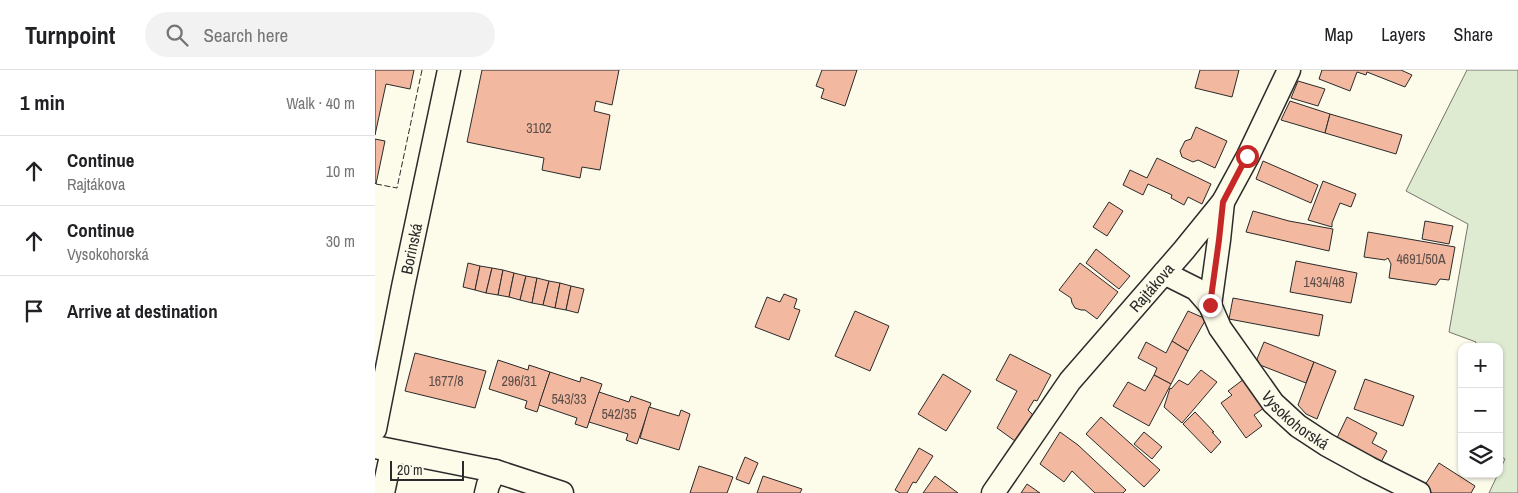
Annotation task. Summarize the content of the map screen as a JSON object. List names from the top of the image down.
{
  "streets": {
    "street": ["Borinská", "Rajtákova", "Vysokohorská"]
  },
  "crossings": [
    ["Rajtákova", "Vysokohorská"]
  ],
  "house_numbers": [
    "3102",
    "4691/50A",
    "1434/48",
    "1677/8",
    "296/31",
    "543/33",
    "542/35"
  ],
  "scale_bar": "20 m",
  "page": {
    "header": "Turnpoint",
    "search": "Search here",
    "nav": ["Map", "Layers", "Share"],
    "heading": ["1 min", "Walk · 40 m"],
    "list": [
      ["Continue", "Rajtákova", "10 m"],
      ["Continue", "Vysokohorská", "30 m"],
      "Arrive at destination"
    ],
    "map_buttons": ["+", "−"],
    "scale": "20 m"
  }
}
